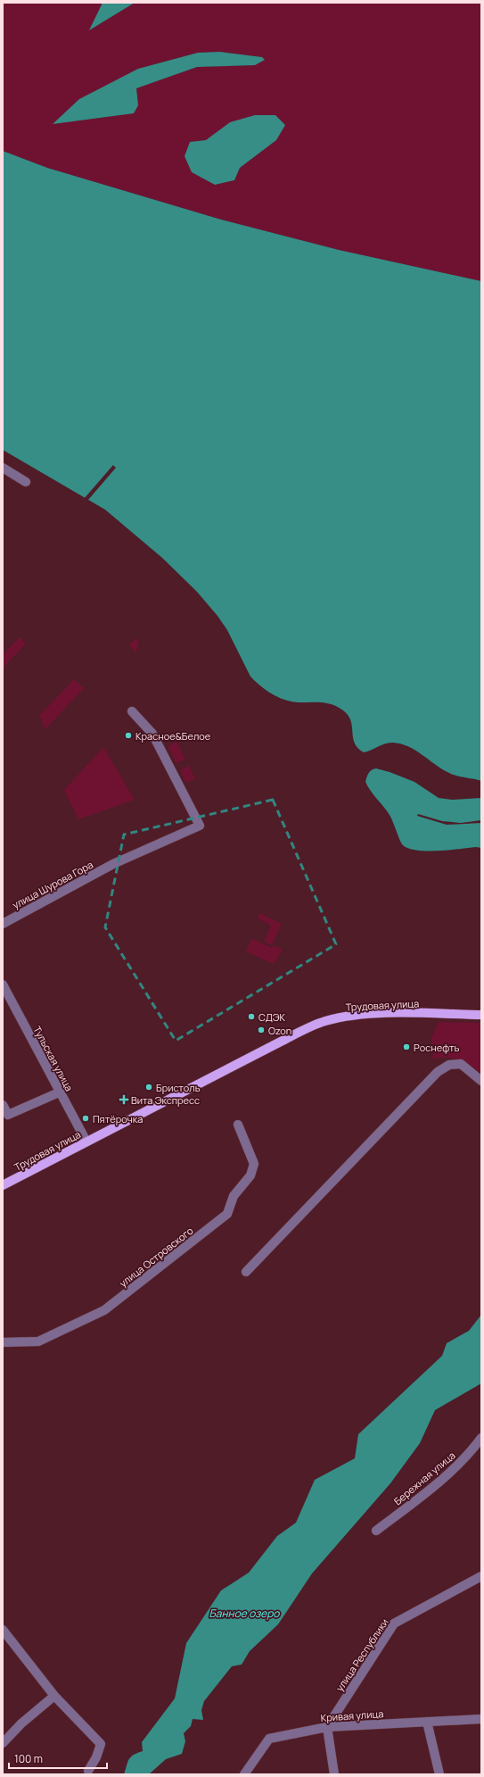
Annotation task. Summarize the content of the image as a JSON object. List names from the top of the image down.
{
  "streets": {
    "main road": ["Трудовая улица"],
    "street": [
      "улица Шурова Гора",
      "Тульская улица",
      "улица Островского",
      "Бережная улица",
      "улица Республики",
      "Кривая улица"
    ]
  },
  "crossings": [
    ["Трудовая улица", "Тульская улица"],
    ["улица Республики", "Кривая улица"]
  ],
  "water": ["Банное озеро"],
  "places": {
    "other": [
      "Красное&Белое",
      "СДЭК",
      "Ozon",
      "Роснефть",
      "Бристоль",
      "Пятёрочка"
    ],
    "health": ["Вита Экспресс"]
  },
  "scale_bar": "100 m"
}
